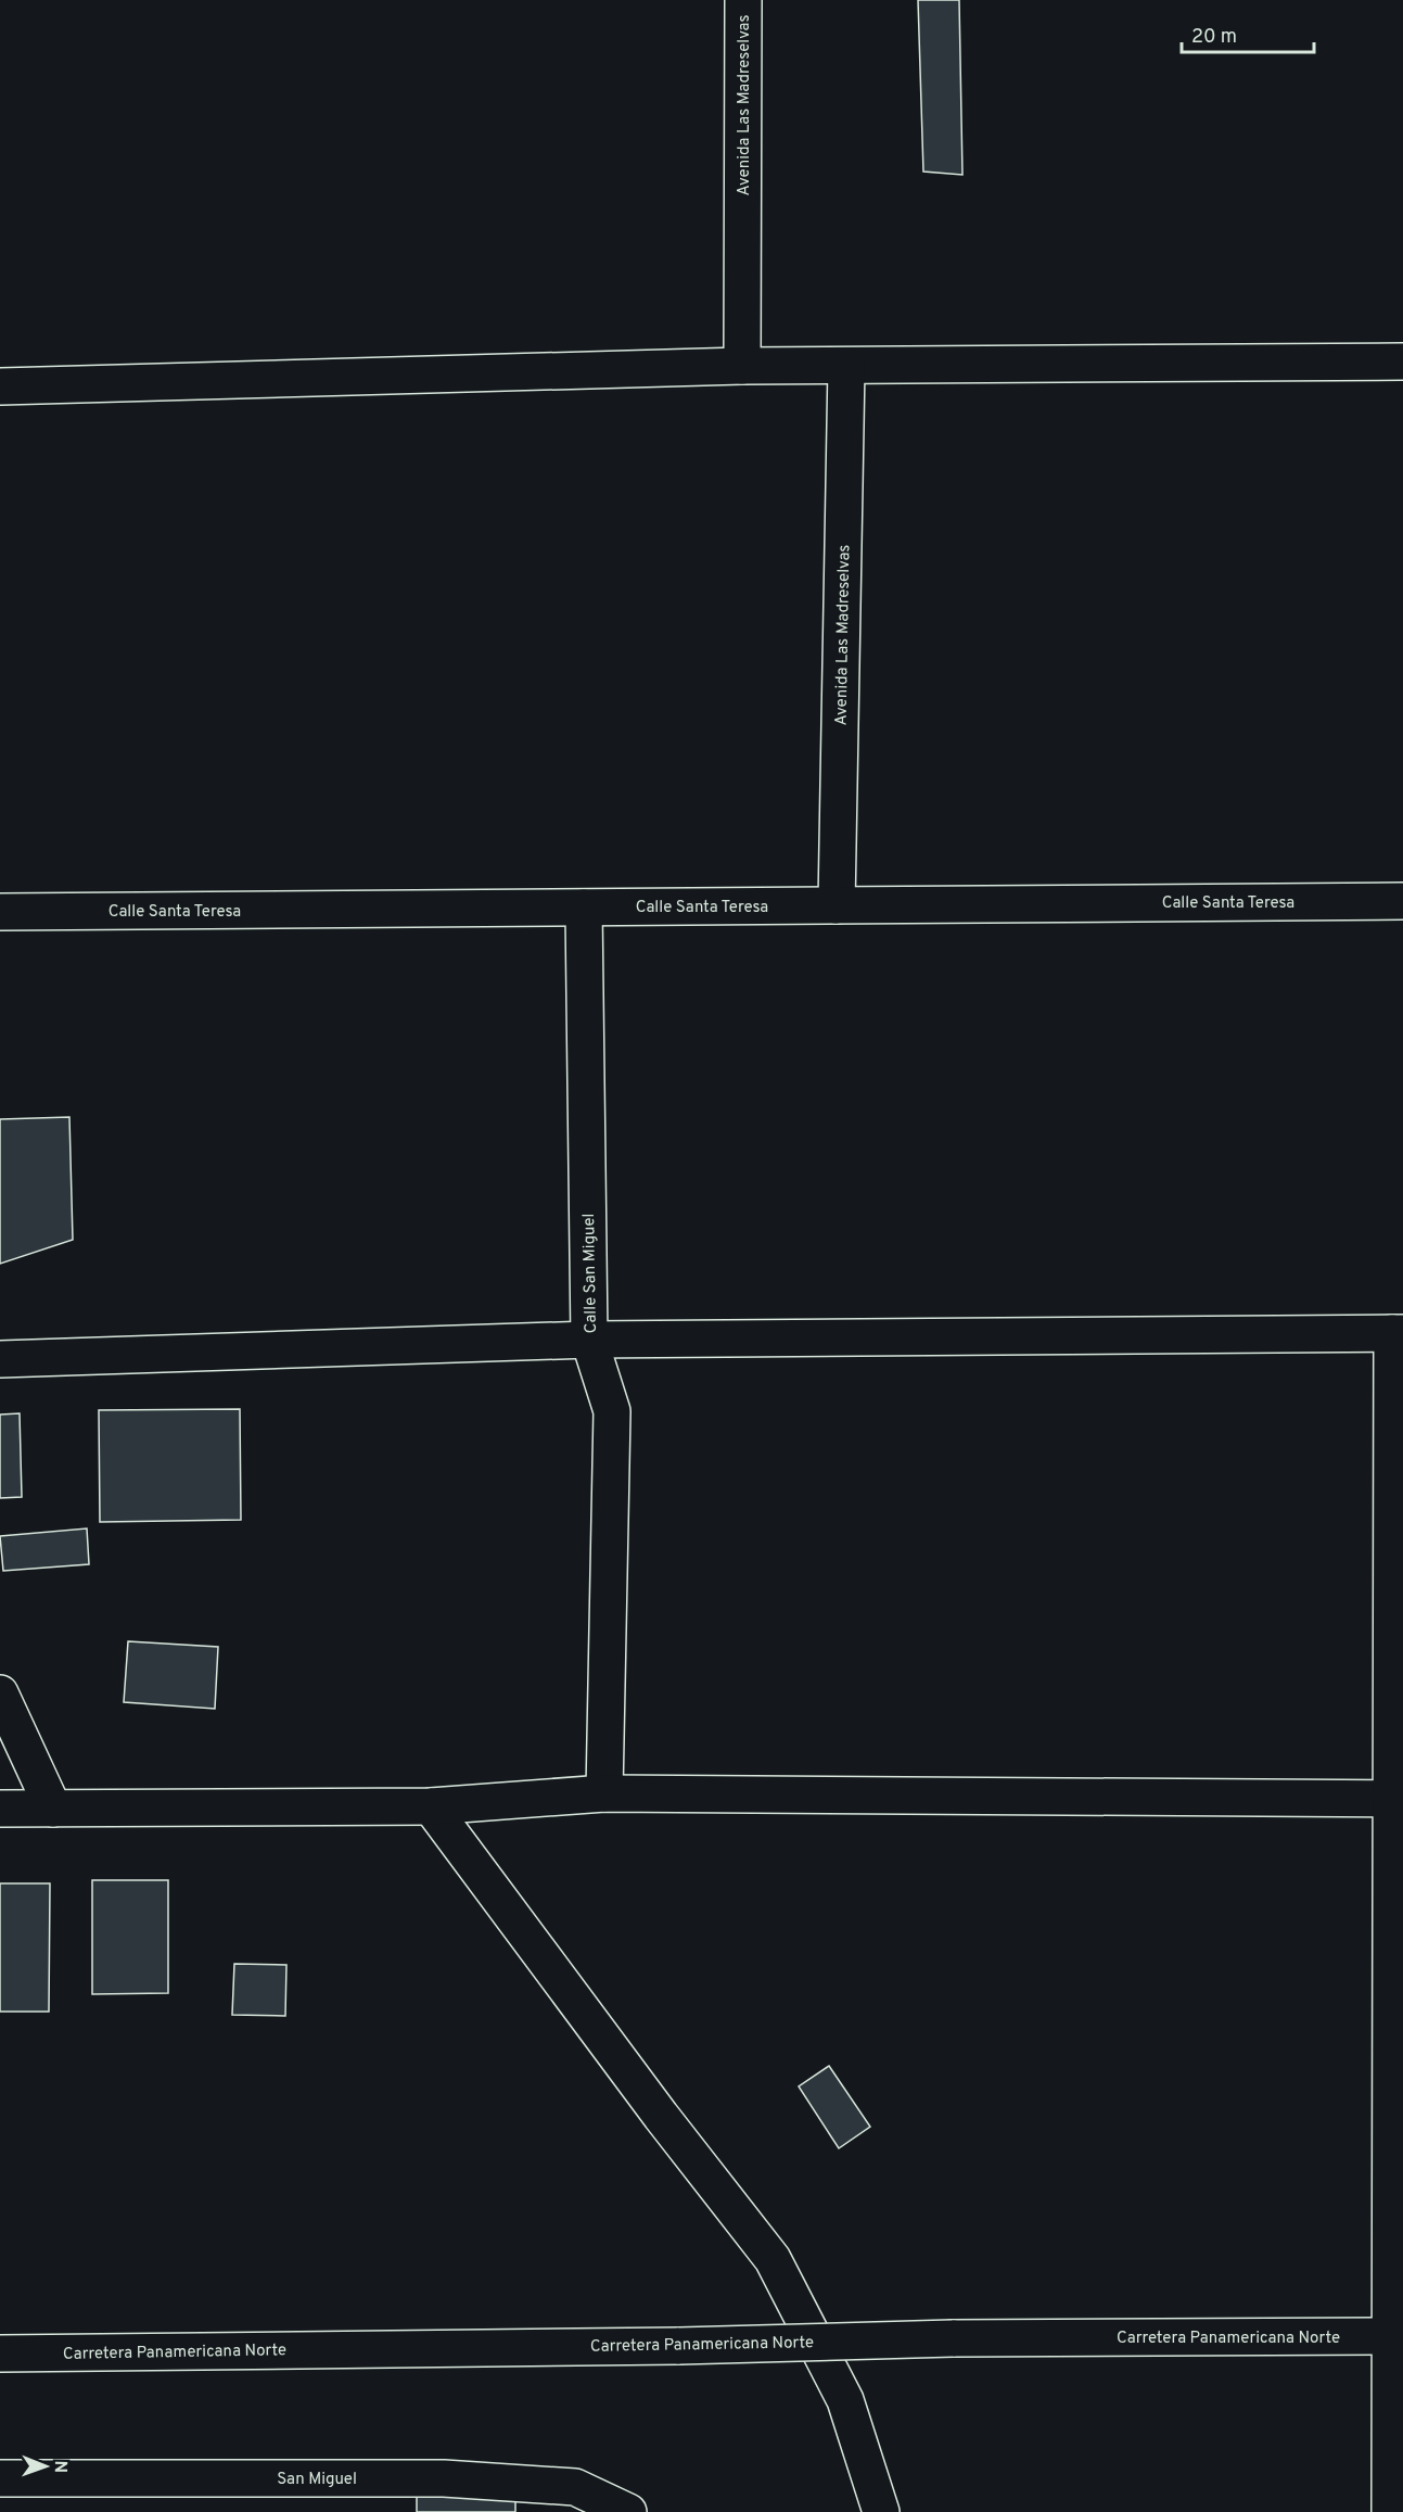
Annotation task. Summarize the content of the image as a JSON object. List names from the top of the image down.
{
  "streets": {
    "main road": [
      "Avenida Las Madreselvas",
      "Calle Santa Teresa",
      "Calle San Miguel",
      "Carretera Panamericana Norte",
      "San Miguel"
    ]
  },
  "crossings": [
    ["Avenida Las Madreselvas", "Calle Santa Teresa"],
    ["Calle Santa Teresa", "Calle San Miguel"]
  ],
  "scale_bar": "20 m",
  "north": "right"
}
